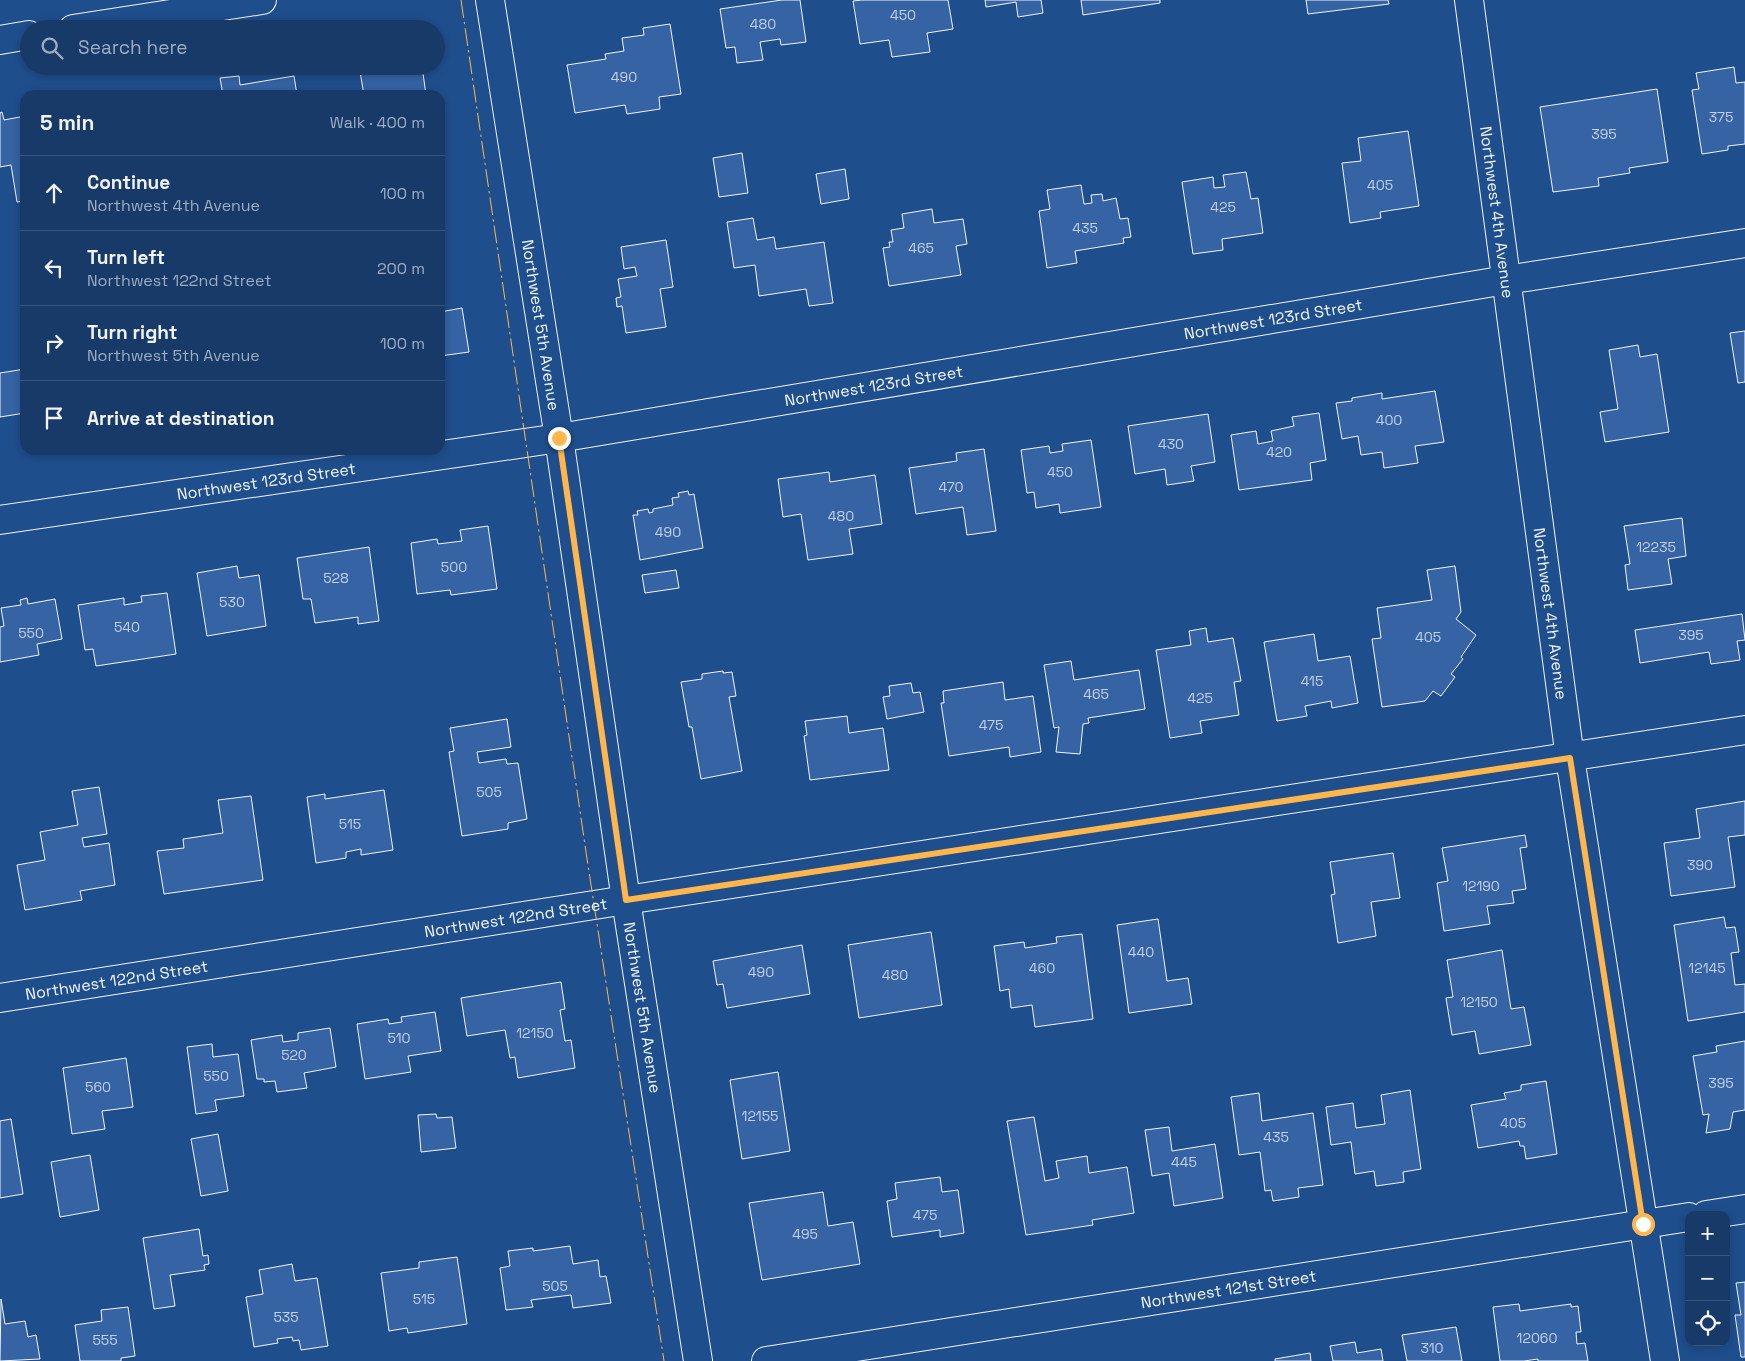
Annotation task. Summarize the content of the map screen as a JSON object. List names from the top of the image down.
{
  "streets": {
    "street": [
      "Northwest 4th Avenue",
      "Northwest 123rd Street",
      "Northwest 5th Avenue",
      "Northwest 122nd Street",
      "Northwest 121st Street"
    ]
  },
  "crossings": [
    ["Northwest 4th Avenue", "Northwest 123rd Street"],
    ["Northwest 4th Avenue", "Northwest 122nd Street"],
    ["Northwest 4th Avenue", "Northwest 121st Street"],
    ["Northwest 123rd Street", "Northwest 5th Avenue"],
    ["Northwest 5th Avenue", "Northwest 122nd Street"]
  ],
  "house_numbers": [
    "450",
    "480",
    "490",
    "375",
    "395",
    "405",
    "425",
    "435",
    "465",
    "400",
    "430",
    "420",
    "450",
    "470",
    "480",
    "490",
    "12235",
    "500",
    "528",
    "530",
    "540",
    "550",
    "395",
    "405",
    "415",
    "465",
    "425",
    "475",
    "505",
    "515",
    "390",
    "12190",
    "440",
    "460",
    "12145",
    "490",
    "480",
    "12150",
    "12150",
    "510",
    "520",
    "550",
    "395",
    "560",
    "12155",
    "405",
    "435",
    "445",
    "475",
    "495",
    "505",
    "515",
    "535",
    "12060",
    "555",
    "310"
  ],
  "page": {
    "search": "Search here",
    "heading": ["5 min", "Walk · 400 m"],
    "list": [
      ["Continue", "Northwest 4th Avenue", "100 m"],
      ["Turn left", "Northwest 122nd Street", "200 m"],
      ["Turn right", "Northwest 5th Avenue", "100 m"],
      "Arrive at destination"
    ],
    "map_buttons": ["+", "−"]
  }
}
